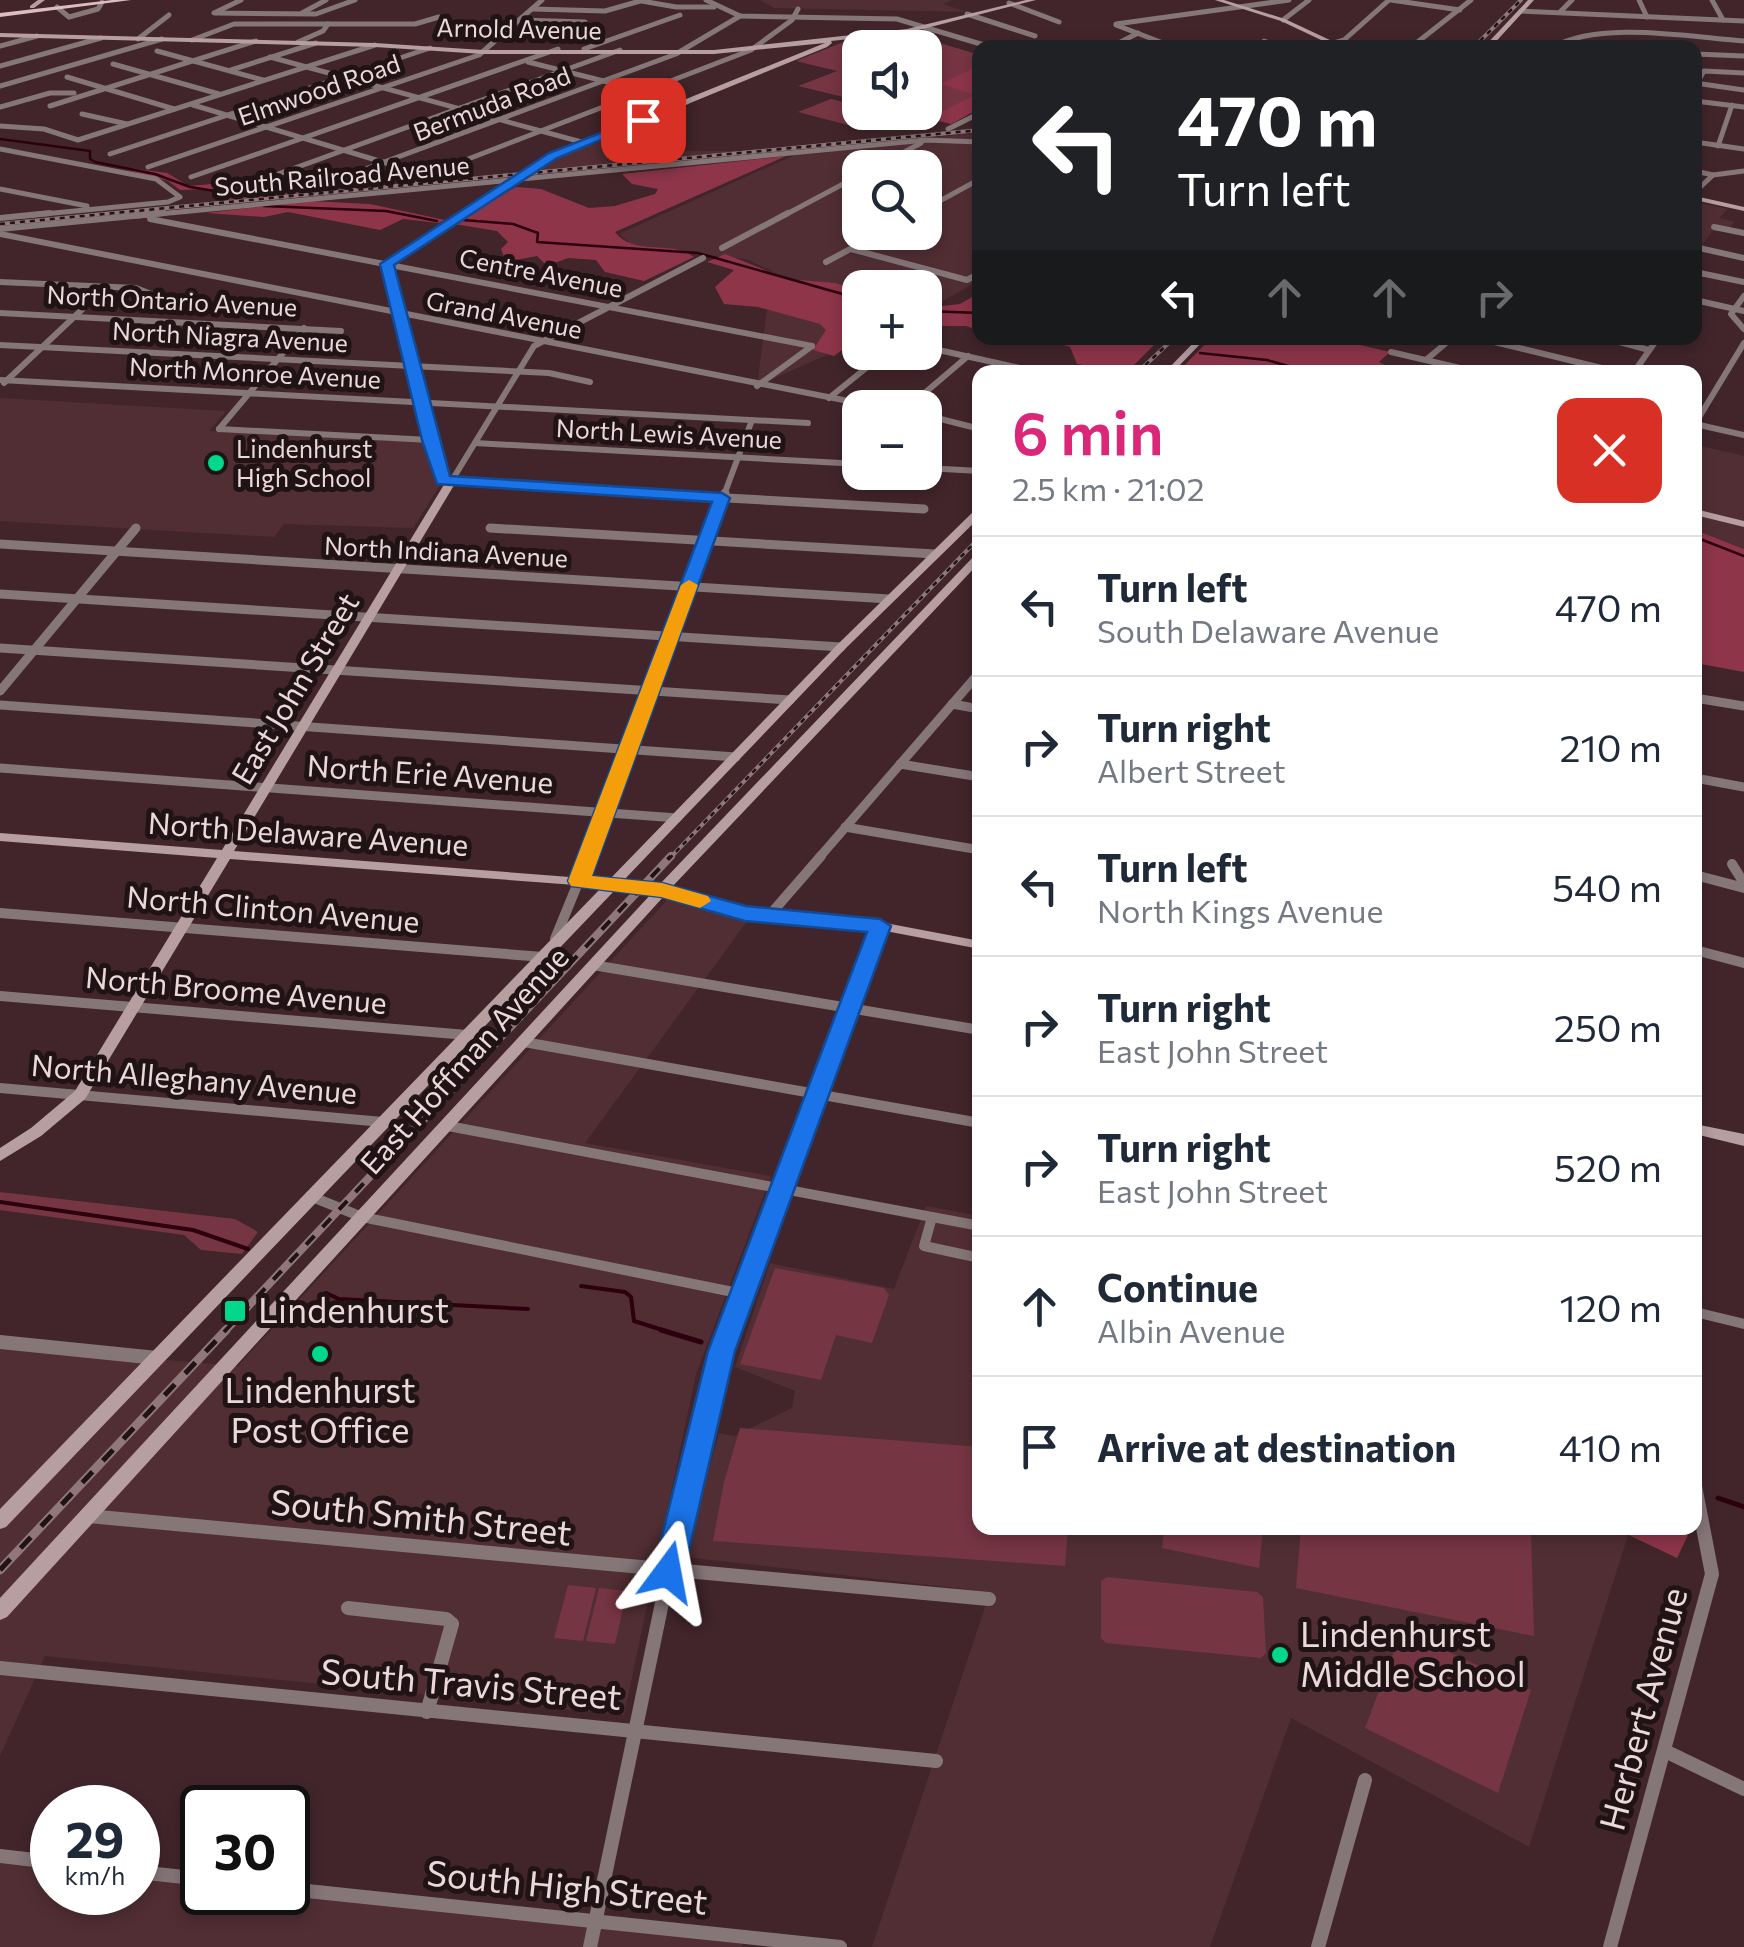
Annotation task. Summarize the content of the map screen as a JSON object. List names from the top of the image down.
{
  "streets": {
    "street": [
      "Arnold Avenue",
      "Elmwood Road",
      "Bermuda Road",
      "South Railroad Avenue",
      "Centre Avenue",
      "North Ontario Avenue",
      "Grand Avenue",
      "North Niagra Avenue",
      "North Monroe Avenue",
      "North Lewis Avenue",
      "North Indiana Avenue",
      "East John Street",
      "North Erie Avenue",
      "North Delaware Avenue",
      "North Clinton Avenue",
      "North Broome Avenue",
      "East Hoffman Avenue",
      "North Alleghany Avenue",
      "South Smith Street",
      "South Travis Street",
      "Herbert Avenue",
      "South High Street"
    ]
  },
  "crossings": [
    ["Arnold Avenue", "Elmwood Road"],
    ["Arnold Avenue", "Bermuda Road"],
    ["South Railroad Avenue", "Centre Avenue"],
    ["South Railroad Avenue", "Grand Avenue"],
    ["Centre Avenue", "Grand Avenue"],
    ["North Indiana Avenue", "East John Street"],
    ["North Indiana Avenue", "East Hoffman Avenue"],
    ["East John Street", "North Erie Avenue"],
    ["East John Street", "North Delaware Avenue"],
    ["East John Street", "North Clinton Avenue"],
    ["East John Street", "North Broome Avenue"],
    ["East John Street", "North Alleghany Avenue"],
    ["North Erie Avenue", "East Hoffman Avenue"],
    ["North Delaware Avenue", "East Hoffman Avenue"],
    ["North Clinton Avenue", "East Hoffman Avenue"],
    ["North Broome Avenue", "East Hoffman Avenue"],
    ["East Hoffman Avenue", "North Alleghany Avenue"],
    ["East Hoffman Avenue", "South Smith Street"]
  ],
  "places": {
    "other": ["Lindenhurst High School", "Lindenhurst Post Office", "Lindenhurst Middle School"],
    "transit": ["Lindenhurst"]
  },
  "page": {
    "map_buttons": ["+", "−"],
    "turn": ["470 m", "Turn left"],
    "heading": ["6 min", "2.5 km · 21:02"],
    "list": [
      {
        "name": "Turn left",
        "note": "South Delaware Avenue",
        "value": "470 m"
      },
      {
        "name": "Turn right",
        "note": "Albert Street",
        "value": "210 m"
      },
      {
        "name": "Turn left",
        "note": "North Kings Avenue",
        "value": "540 m"
      },
      {
        "name": "Turn right",
        "note": "East John Street",
        "value": "250 m"
      },
      {
        "name": "Turn right",
        "note": "East John Street",
        "value": "520 m"
      },
      {
        "name": "Continue",
        "note": "Albin Avenue",
        "value": "120 m"
      },
      {
        "name": "Arrive at destination",
        "value": "410 m"
      }
    ],
    "speed": "29 km/h",
    "limit": "30"
  }
}
